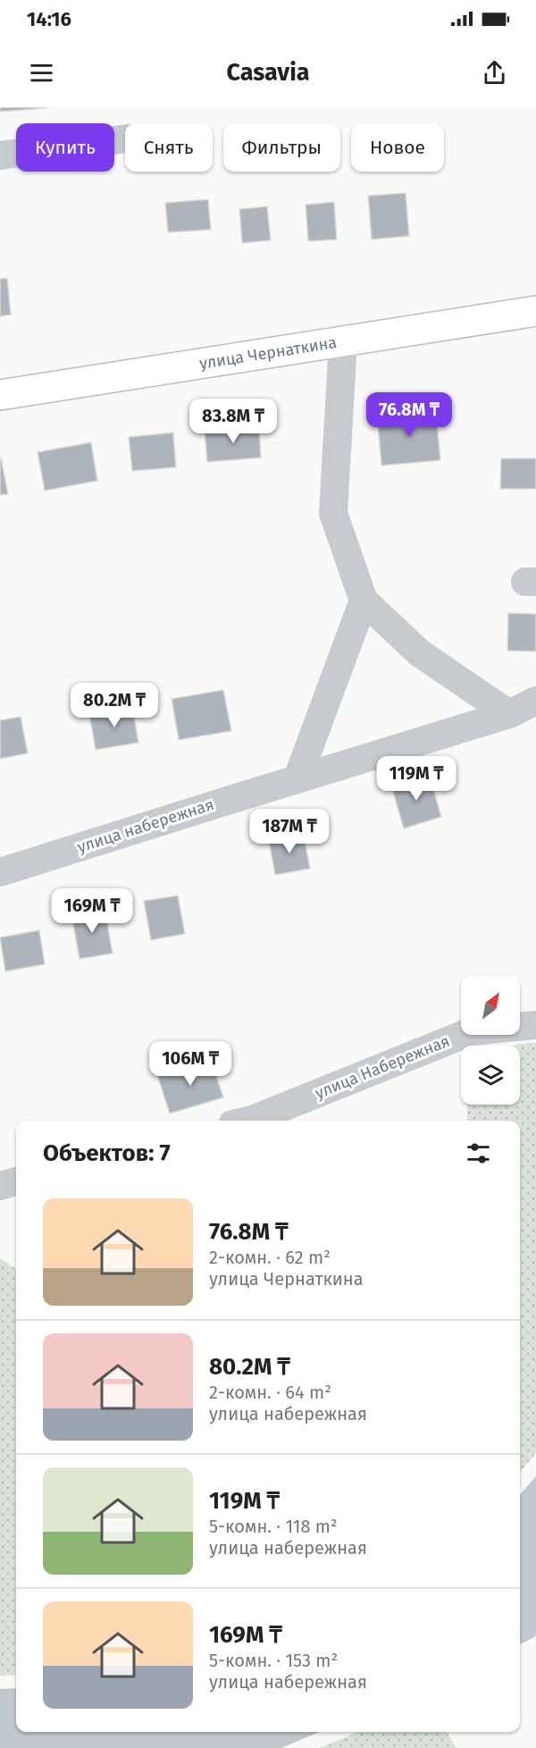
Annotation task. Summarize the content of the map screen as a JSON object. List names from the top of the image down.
{
  "streets": {
    "street": ["улица Чернаткина", "улица набережная", "улица Набережная"]
  },
  "north": "top right",
  "page": {
    "status": "14:16",
    "header": "Casavia",
    "chip": [
      "Купить",
      "Снять",
      "Фильтры",
      "Новое"
    ],
    "price": [
      "76.8M ₸",
      "83.8M ₸",
      "80.2M ₸",
      "119M ₸",
      "187M ₸",
      "169M ₸",
      "106M ₸"
    ],
    "heading": "Объектов: 7",
    "list": [
      {
        "name": "76.8M ₸",
        "note": "2-комн. · 62 m² · улица Чернаткина"
      },
      {
        "name": "80.2M ₸",
        "note": "2-комн. · 64 m² · улица набережная"
      },
      {
        "name": "119M ₸",
        "note": "5-комн. · 118 m² · улица набережная"
      },
      {
        "name": "169M ₸",
        "note": "5-комн. · 153 m² · улица набережная"
      }
    ]
  }
}
